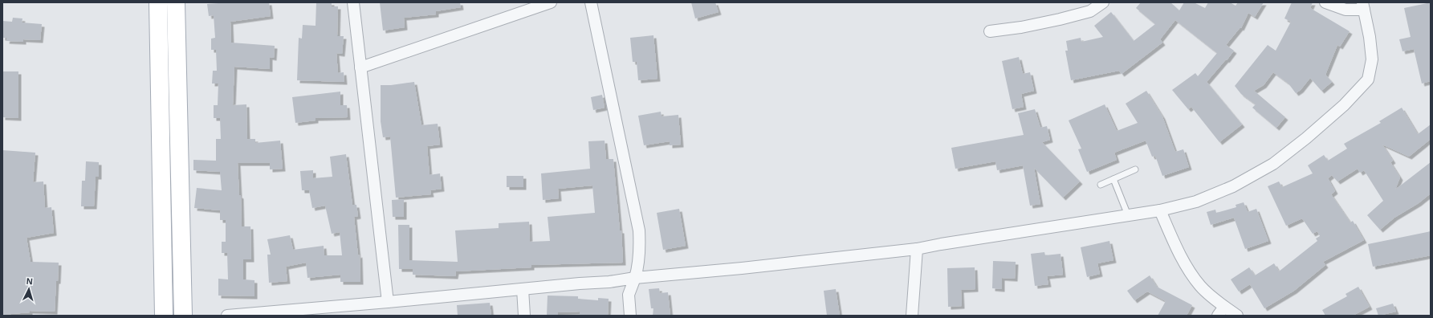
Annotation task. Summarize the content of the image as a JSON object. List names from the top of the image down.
{
  "north": "top"
}
